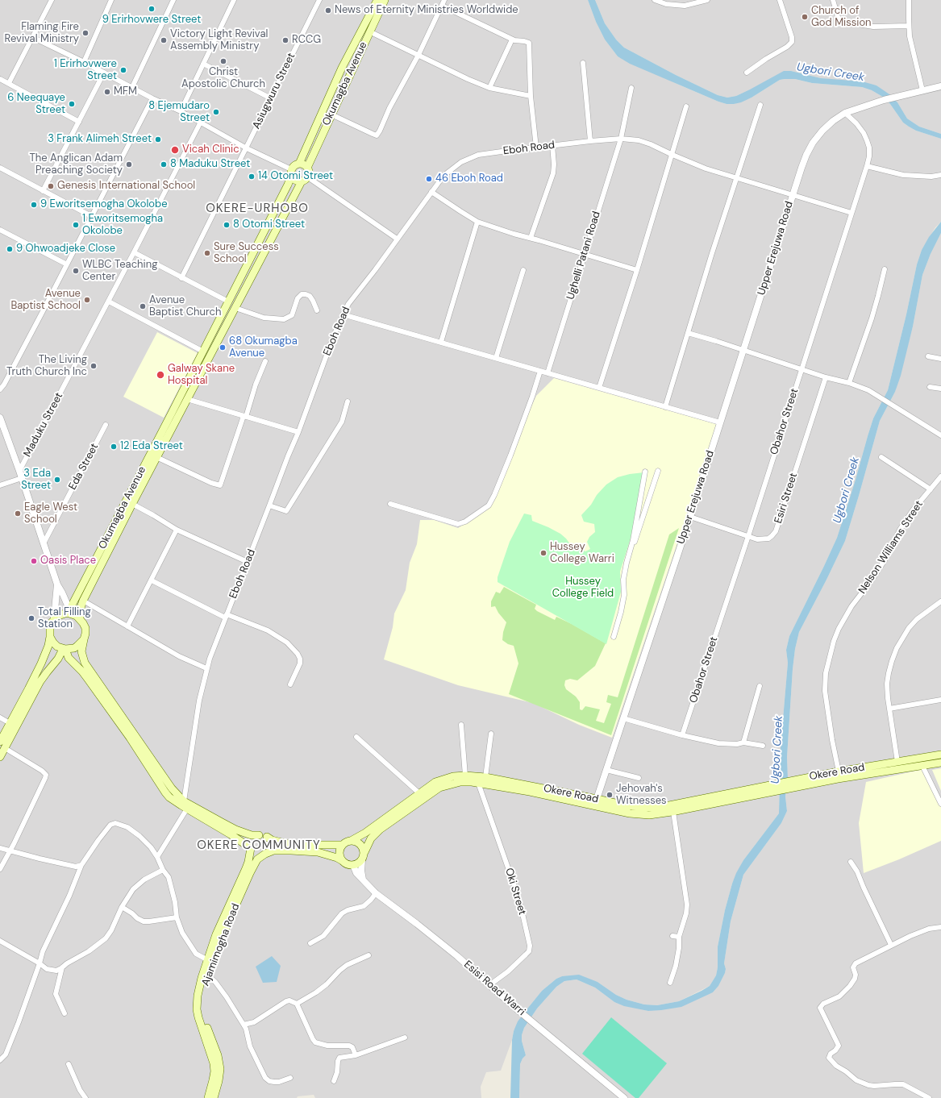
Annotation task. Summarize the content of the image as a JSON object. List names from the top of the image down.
{
  "streets": {
    "main road": ["Okumagba Avenue", "Okere Road", "Ajamimogha Road"],
    "street": [
      "Asiugwuru Street",
      "Eboh Road",
      "Upper Erejuwa Road",
      "Ughelli Patani Road",
      "Obahor Street",
      "Maduku Street",
      "Eda Street",
      "Esiri Street",
      "Nelson Williams Street",
      "Oki Street",
      "Esisi Road Warri"
    ]
  },
  "crossings": [
    ["Eboh Road", "Upper Erejuwa Road"],
    ["Eboh Road", "Ughelli Patani Road"],
    ["Eboh Road", "Obahor Street"],
    ["Upper Erejuwa Road", "Obahor Street"],
    ["Upper Erejuwa Road", "Esiri Street"],
    ["Upper Erejuwa Road", "Okere Road"],
    ["Obahor Street", "Esiri Street"],
    ["Nelson Williams Street", "Okere Road"],
    ["Okere Road", "Oki Street"],
    ["Okere Road", "Esisi Road Warri"],
    ["Oki Street", "Esisi Road Warri"]
  ],
  "districts": ["OKERE-URHOBO", "OKERE COMMUNITY"],
  "water": ["Ugbori Creek"],
  "parks": ["Hussey College Field"],
  "places": [
    "9 Erirhovwere Street",
    "News of Eternity Ministries Worldwide",
    "Church of God Mission",
    "Flaming Fire Revival Ministry",
    "Victory Light Revival Assembly Ministry",
    "RCCG",
    "Christ Apostolic Church",
    "1 Erirhovwere Street",
    "MFM",
    "6 Neequaye Street",
    "8 Ejemudaro Street",
    "3 Frank Alimeh Street",
    "Vicah Clinic",
    "The Anglican Adam Preaching Society",
    "8 Maduku Street",
    "14 Otomi Street",
    "46 Eboh Road",
    "Genesis International School",
    "9 Eworitsemogha Okolobe",
    "1 Eworitsemogha Okolobe",
    "8 Otomi Street",
    "9 Ohwoadjeke Close",
    "Sure Success School",
    "WLBC Teaching Center",
    "Avenue Baptist School",
    "Avenue Baptist Church",
    "68 Okumagba Avenue",
    "The Living Truth Church Inc",
    "Galway Skane Hospital",
    "12 Eda Street",
    "3 Eda Street",
    "Eagle West School",
    "Hussey College Warri",
    "Oasis Place",
    "Total Filling Station",
    "Jehovah's Witnesses"
  ]
}
